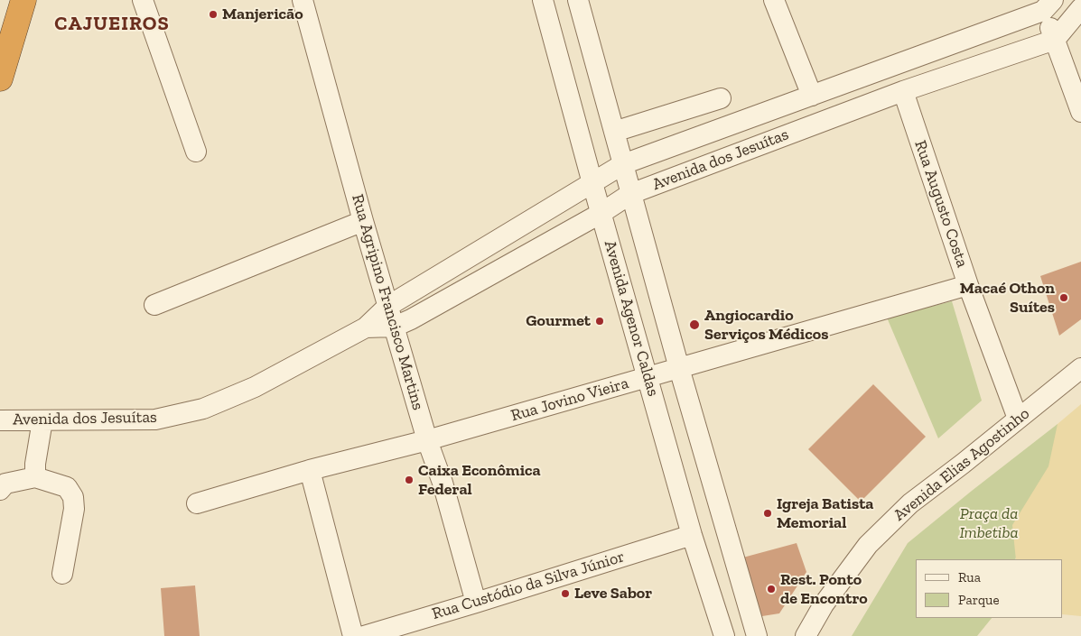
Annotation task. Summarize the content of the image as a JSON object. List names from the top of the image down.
{
  "streets": {
    "street": [
      "Avenida dos Jesuítas",
      "Rua Augusto Costa",
      "Rua Agripino Francisco Martins",
      "Avenida Agenor Caldas",
      "Rua Jovino Vieira",
      "Avenida Elias Agostinho",
      "Rua Custódio da Silva Júnior"
    ]
  },
  "crossings": [
    ["Avenida dos Jesuítas", "Rua Augusto Costa"],
    ["Avenida dos Jesuítas", "Rua Agripino Francisco Martins"],
    ["Avenida dos Jesuítas", "Avenida Agenor Caldas"],
    ["Rua Augusto Costa", "Rua Jovino Vieira"],
    ["Rua Augusto Costa", "Avenida Elias Agostinho"],
    ["Rua Agripino Francisco Martins", "Rua Jovino Vieira"],
    ["Rua Agripino Francisco Martins", "Rua Custódio da Silva Júnior"],
    ["Avenida Agenor Caldas", "Rua Jovino Vieira"],
    ["Avenida Agenor Caldas", "Rua Custódio da Silva Júnior"]
  ],
  "districts": ["CAJUEIROS"],
  "parks": ["Praça da Imbetiba"],
  "places": [
    "Manjericão",
    "Macaé Othon Suítes",
    "Gourmet",
    "Angiocardio Serviços Médicos",
    "Caixa Econômica Federal",
    "Igreja Batista Memorial",
    "Rest. Ponto de Encontro",
    "Leve Sabor"
  ],
  "legend": ["Rua", "Parque"]
}
